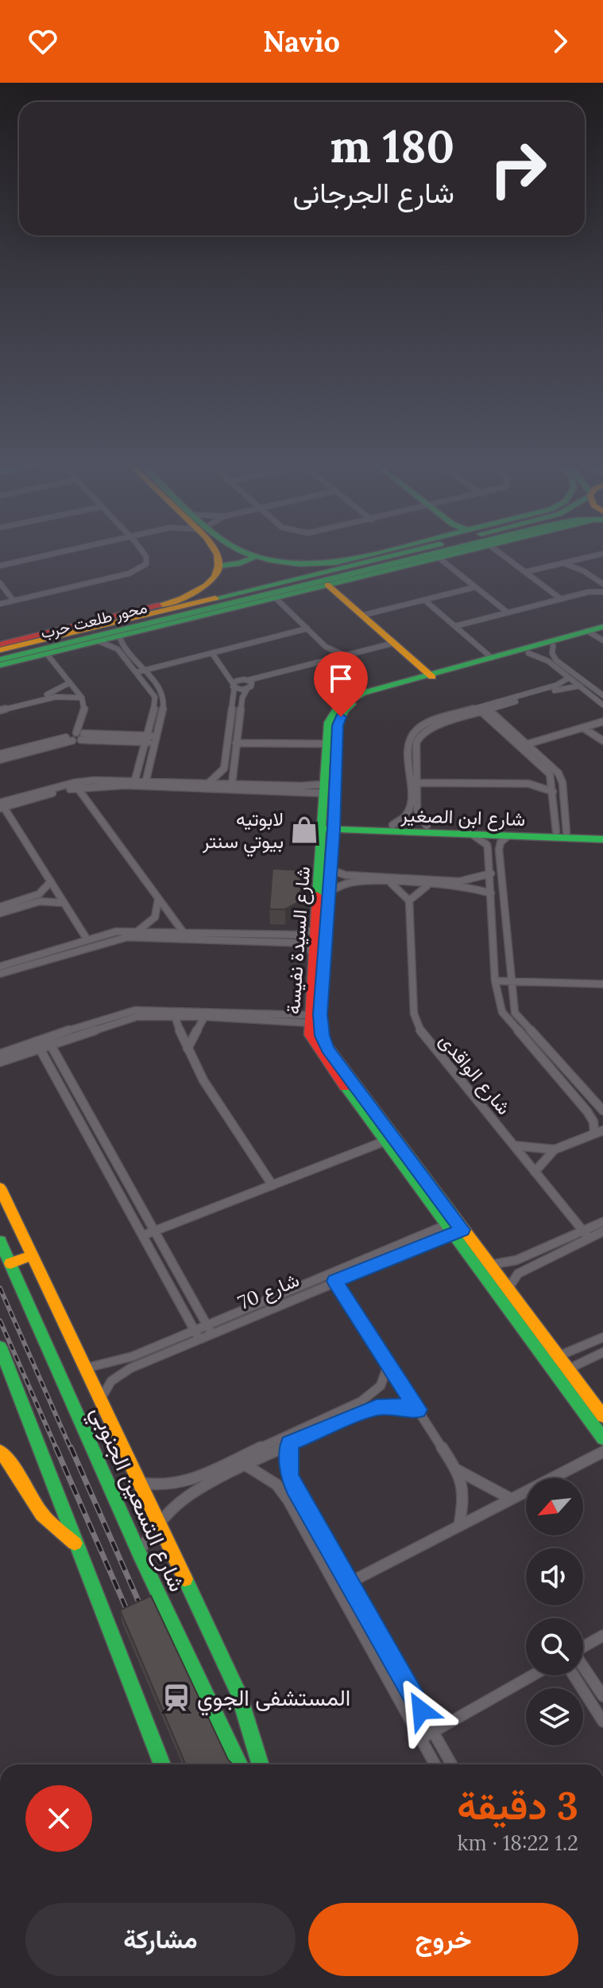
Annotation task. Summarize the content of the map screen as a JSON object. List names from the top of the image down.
{
  "streets": {
    "main road": [
      "محور طلعت حرب",
      "شارع ابن الصغير",
      "شارع السيدة نفيسة",
      "شارع التسعين الجنوبي"
    ],
    "street": ["شارع الواقدى", "شارع 70"]
  },
  "crossings": [
    ["شارع ابن الصغير", "شارع السيدة نفيسة"],
    ["شارع السيدة نفيسة", "شارع 70"]
  ],
  "places": {
    "shop": ["لابوتيه بيوتي سنتر"],
    "station": ["المستشفى الجوي"]
  },
  "north": "bottom left",
  "page": {
    "header": "Navio",
    "turn": ["180 m", "شارع الجرجانى"],
    "heading": ["3 دقيقة", "1.2 km · 18:22"],
    "buttons": ["خروج", "مشاركة"]
  }
}
